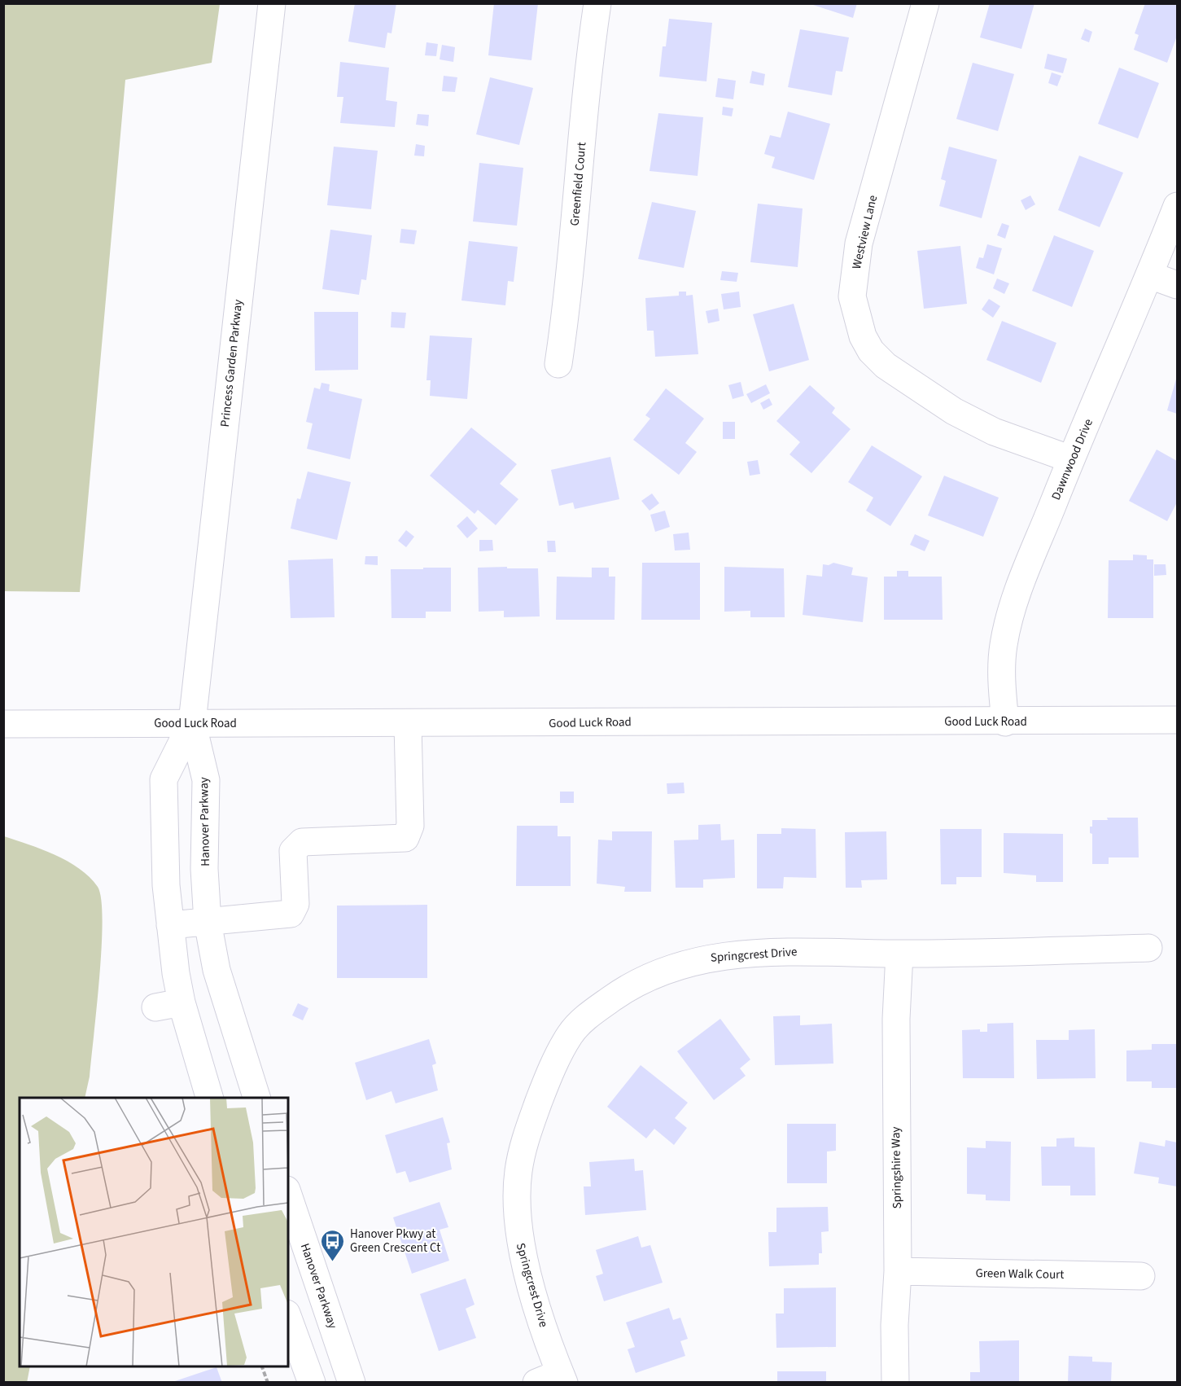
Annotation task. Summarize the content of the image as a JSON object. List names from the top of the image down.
{
  "streets": {
    "street": [
      "Greenfield Court",
      "Westview Lane",
      "Princess Garden Parkway",
      "Dawnwood Drive",
      "Good Luck Road",
      "Hanover Parkway",
      "Springcrest Drive",
      "Springshire Way",
      "Green Walk Court"
    ]
  },
  "crossings": [
    ["Westview Lane", "Dawnwood Drive"],
    ["Princess Garden Parkway", "Good Luck Road"],
    ["Princess Garden Parkway", "Hanover Parkway"],
    ["Dawnwood Drive", "Good Luck Road"],
    ["Good Luck Road", "Hanover Parkway"],
    ["Springcrest Drive", "Springshire Way"],
    ["Springshire Way", "Green Walk Court"]
  ],
  "places": {
    "bus stop": ["Hanover Pkwy at Green Crescent Ct"]
  }
}
